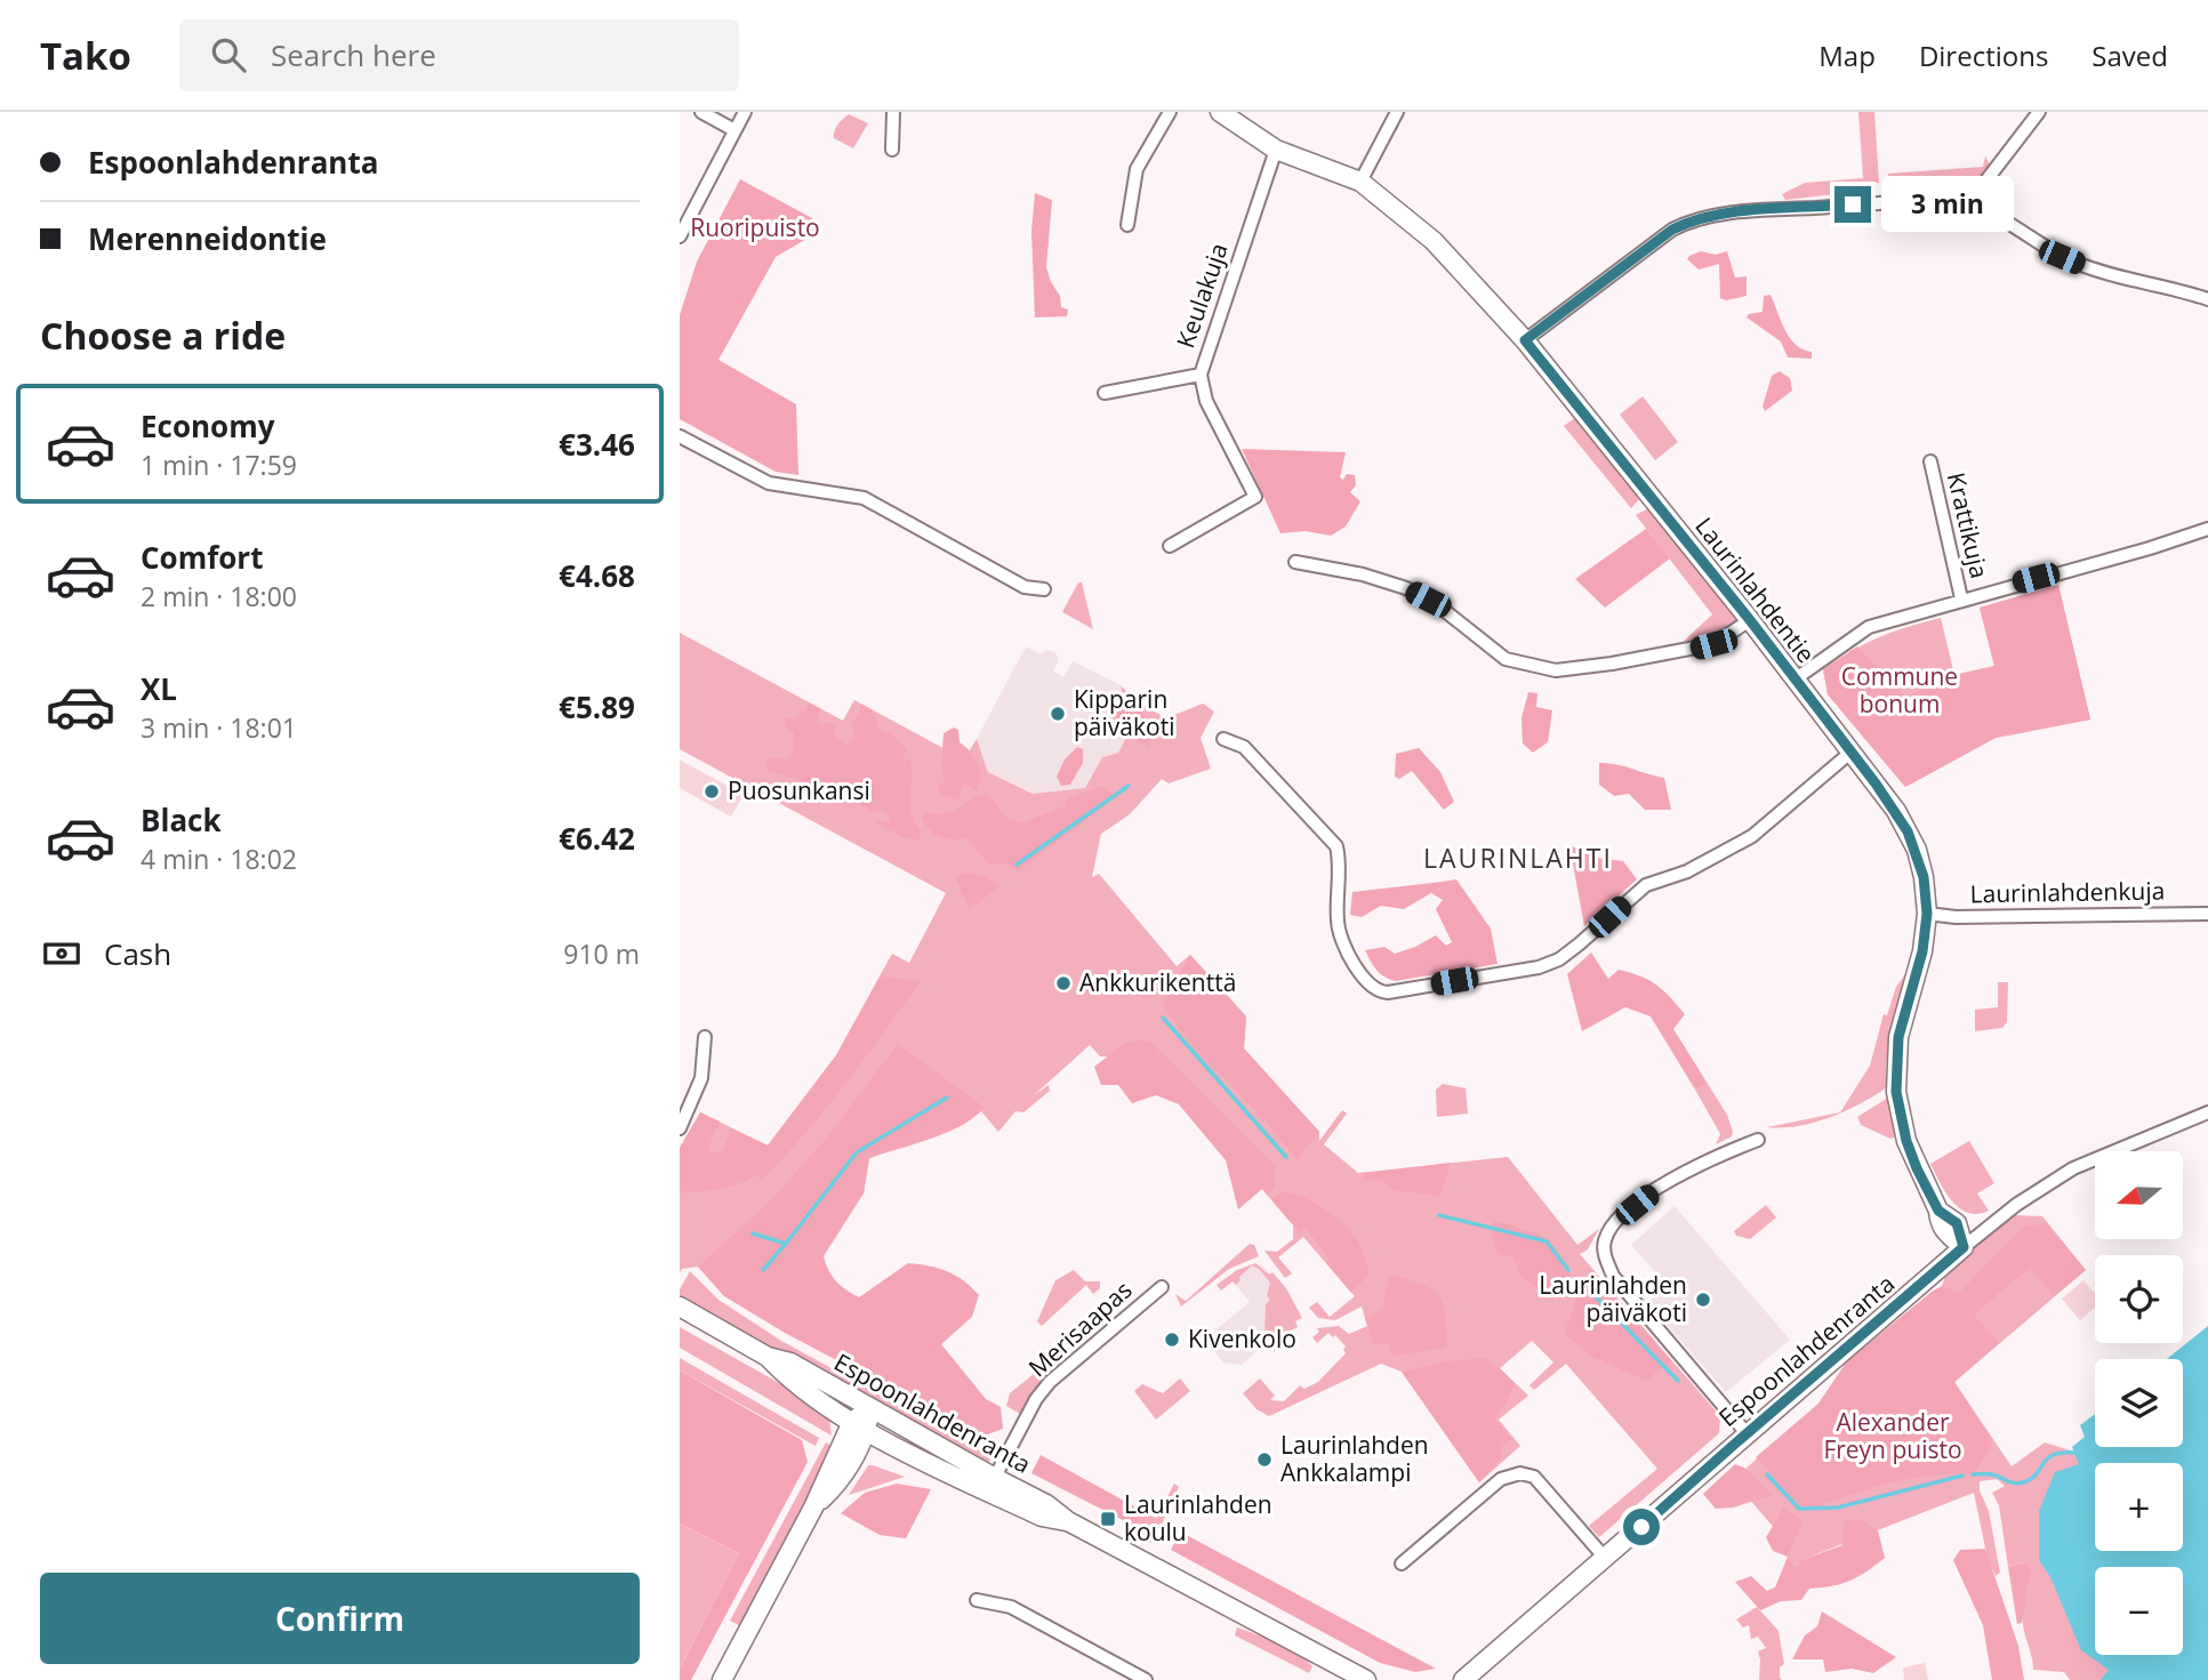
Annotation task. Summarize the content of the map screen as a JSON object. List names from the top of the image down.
{
  "streets": {
    "street": [
      "Keulakuja",
      "Krattikuja",
      "Laurinlahdentie",
      "Laurinlahdenkuja",
      "Merisaapas",
      "Espoonlahdenranta"
    ]
  },
  "crossings": [
    ["Keulakuja", "Laurinlahdentie"],
    ["Laurinlahdentie", "Laurinlahdenkuja"],
    ["Laurinlahdentie", "Espoonlahdenranta"],
    ["Merisaapas", "Espoonlahdenranta"]
  ],
  "districts": ["LAURINLAHTI"],
  "parks": ["Ruoripuisto", "Commune bonum", "Alexander Freyn puisto"],
  "places": {
    "other": [
      "Kipparin päiväkoti",
      "Puosunkansi",
      "Ankkurikenttä",
      "Laurinlahden päiväkoti",
      "Kivenkolo",
      "Laurinlahden Ankkalampi"
    ],
    "transit": ["Laurinlahden koulu"]
  },
  "north": "left",
  "page": {
    "header": "Tako",
    "search": "Search here",
    "nav": ["Map", "Directions", "Saved"],
    "banner": ["Espoonlahdenranta", "Merenneidontie"],
    "bubble": "3 min",
    "heading": "Choose a ride",
    "list": [
      {
        "name": "Economy",
        "note": "1 min · 17:59",
        "value": "€3.46"
      },
      {
        "name": "Comfort",
        "note": "2 min · 18:00",
        "value": "€4.68"
      },
      {
        "name": "XL",
        "note": "3 min · 18:01",
        "value": "€5.89"
      },
      {
        "name": "Black",
        "note": "4 min · 18:02",
        "value": "€6.42"
      }
    ],
    "pay": ["Cash", "910 m"],
    "map_buttons": ["+", "−"],
    "buttons": "Confirm"
  }
}
